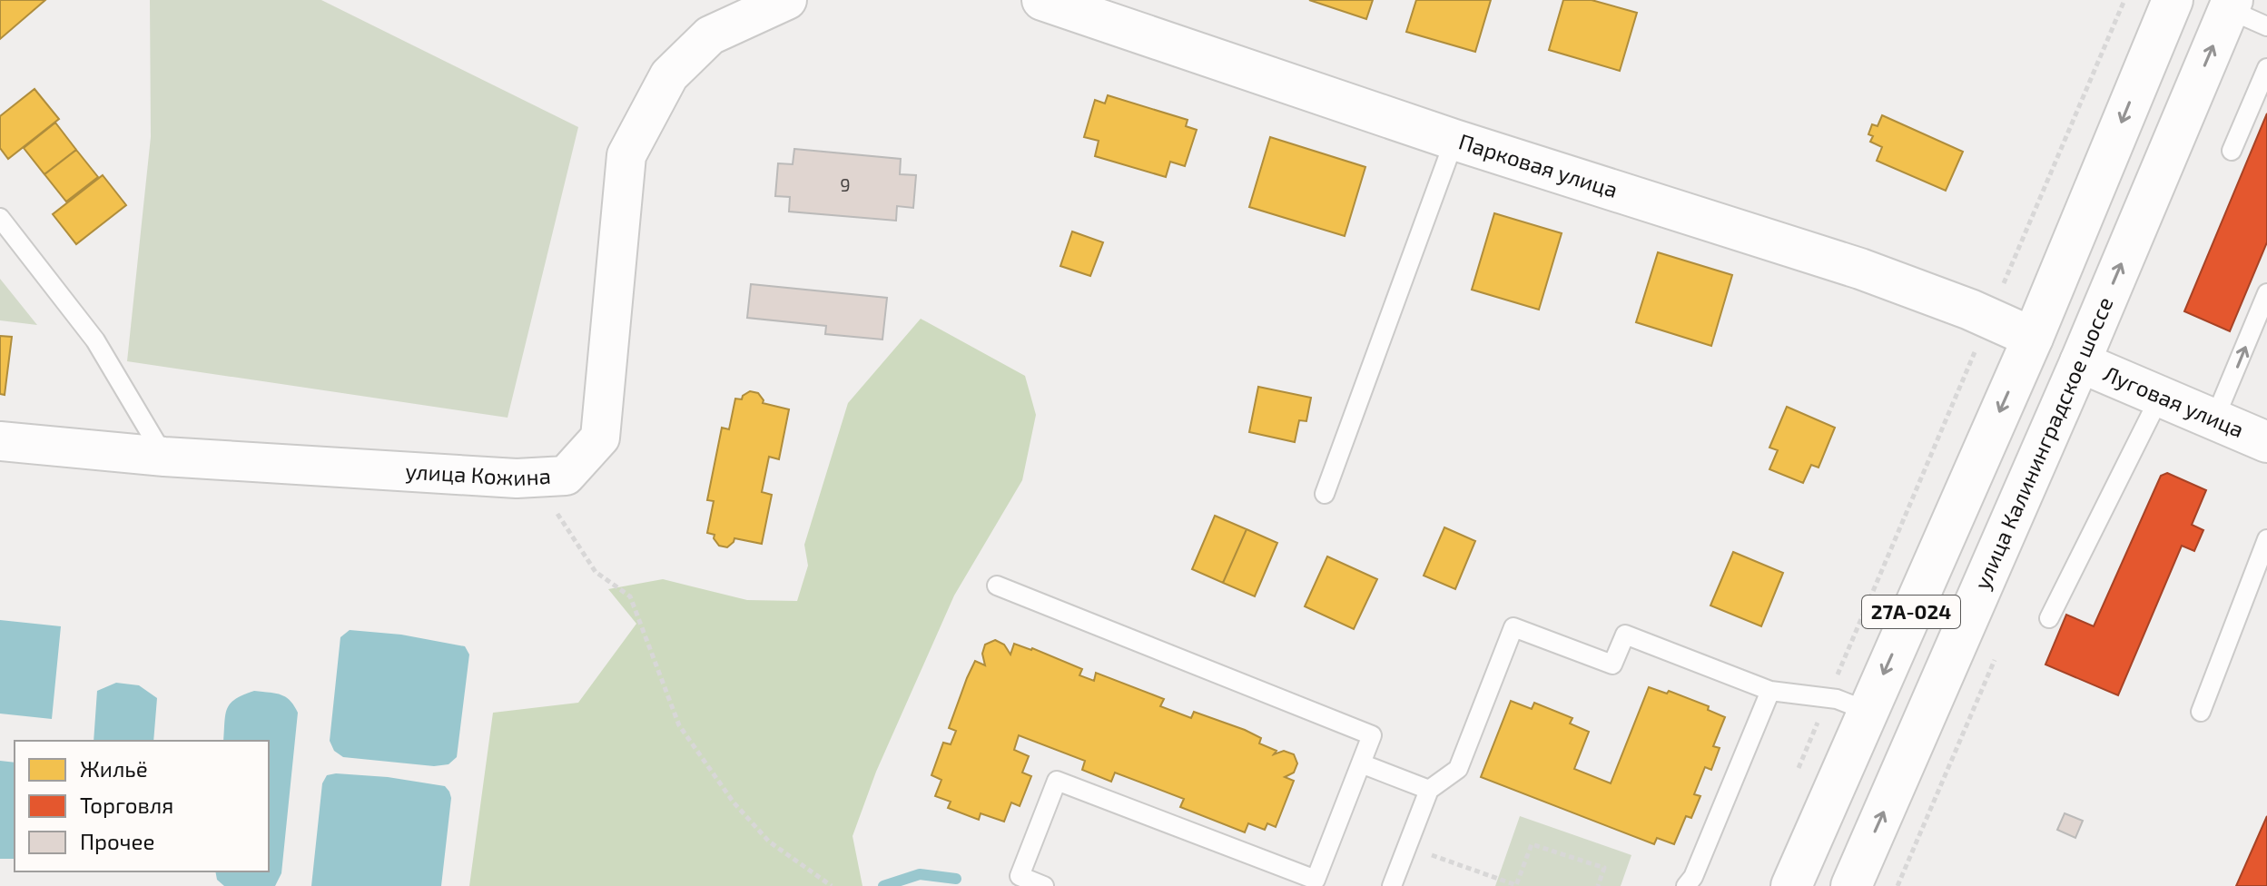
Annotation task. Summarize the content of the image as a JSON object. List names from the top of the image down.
{
  "streets": {
    "main road": [
      "Парковая улица",
      "Луговая улица",
      "улица Калининградское шоссе",
      "27А-024"
    ],
    "street": ["улица Кожина"]
  },
  "crossings": [
    ["Парковая улица", "27А-024"],
    ["Луговая улица", "улица Калининградское шоссе"]
  ],
  "house_numbers": ["9"],
  "legend": ["Жильё", "Торговля", "Прочее"]
}
